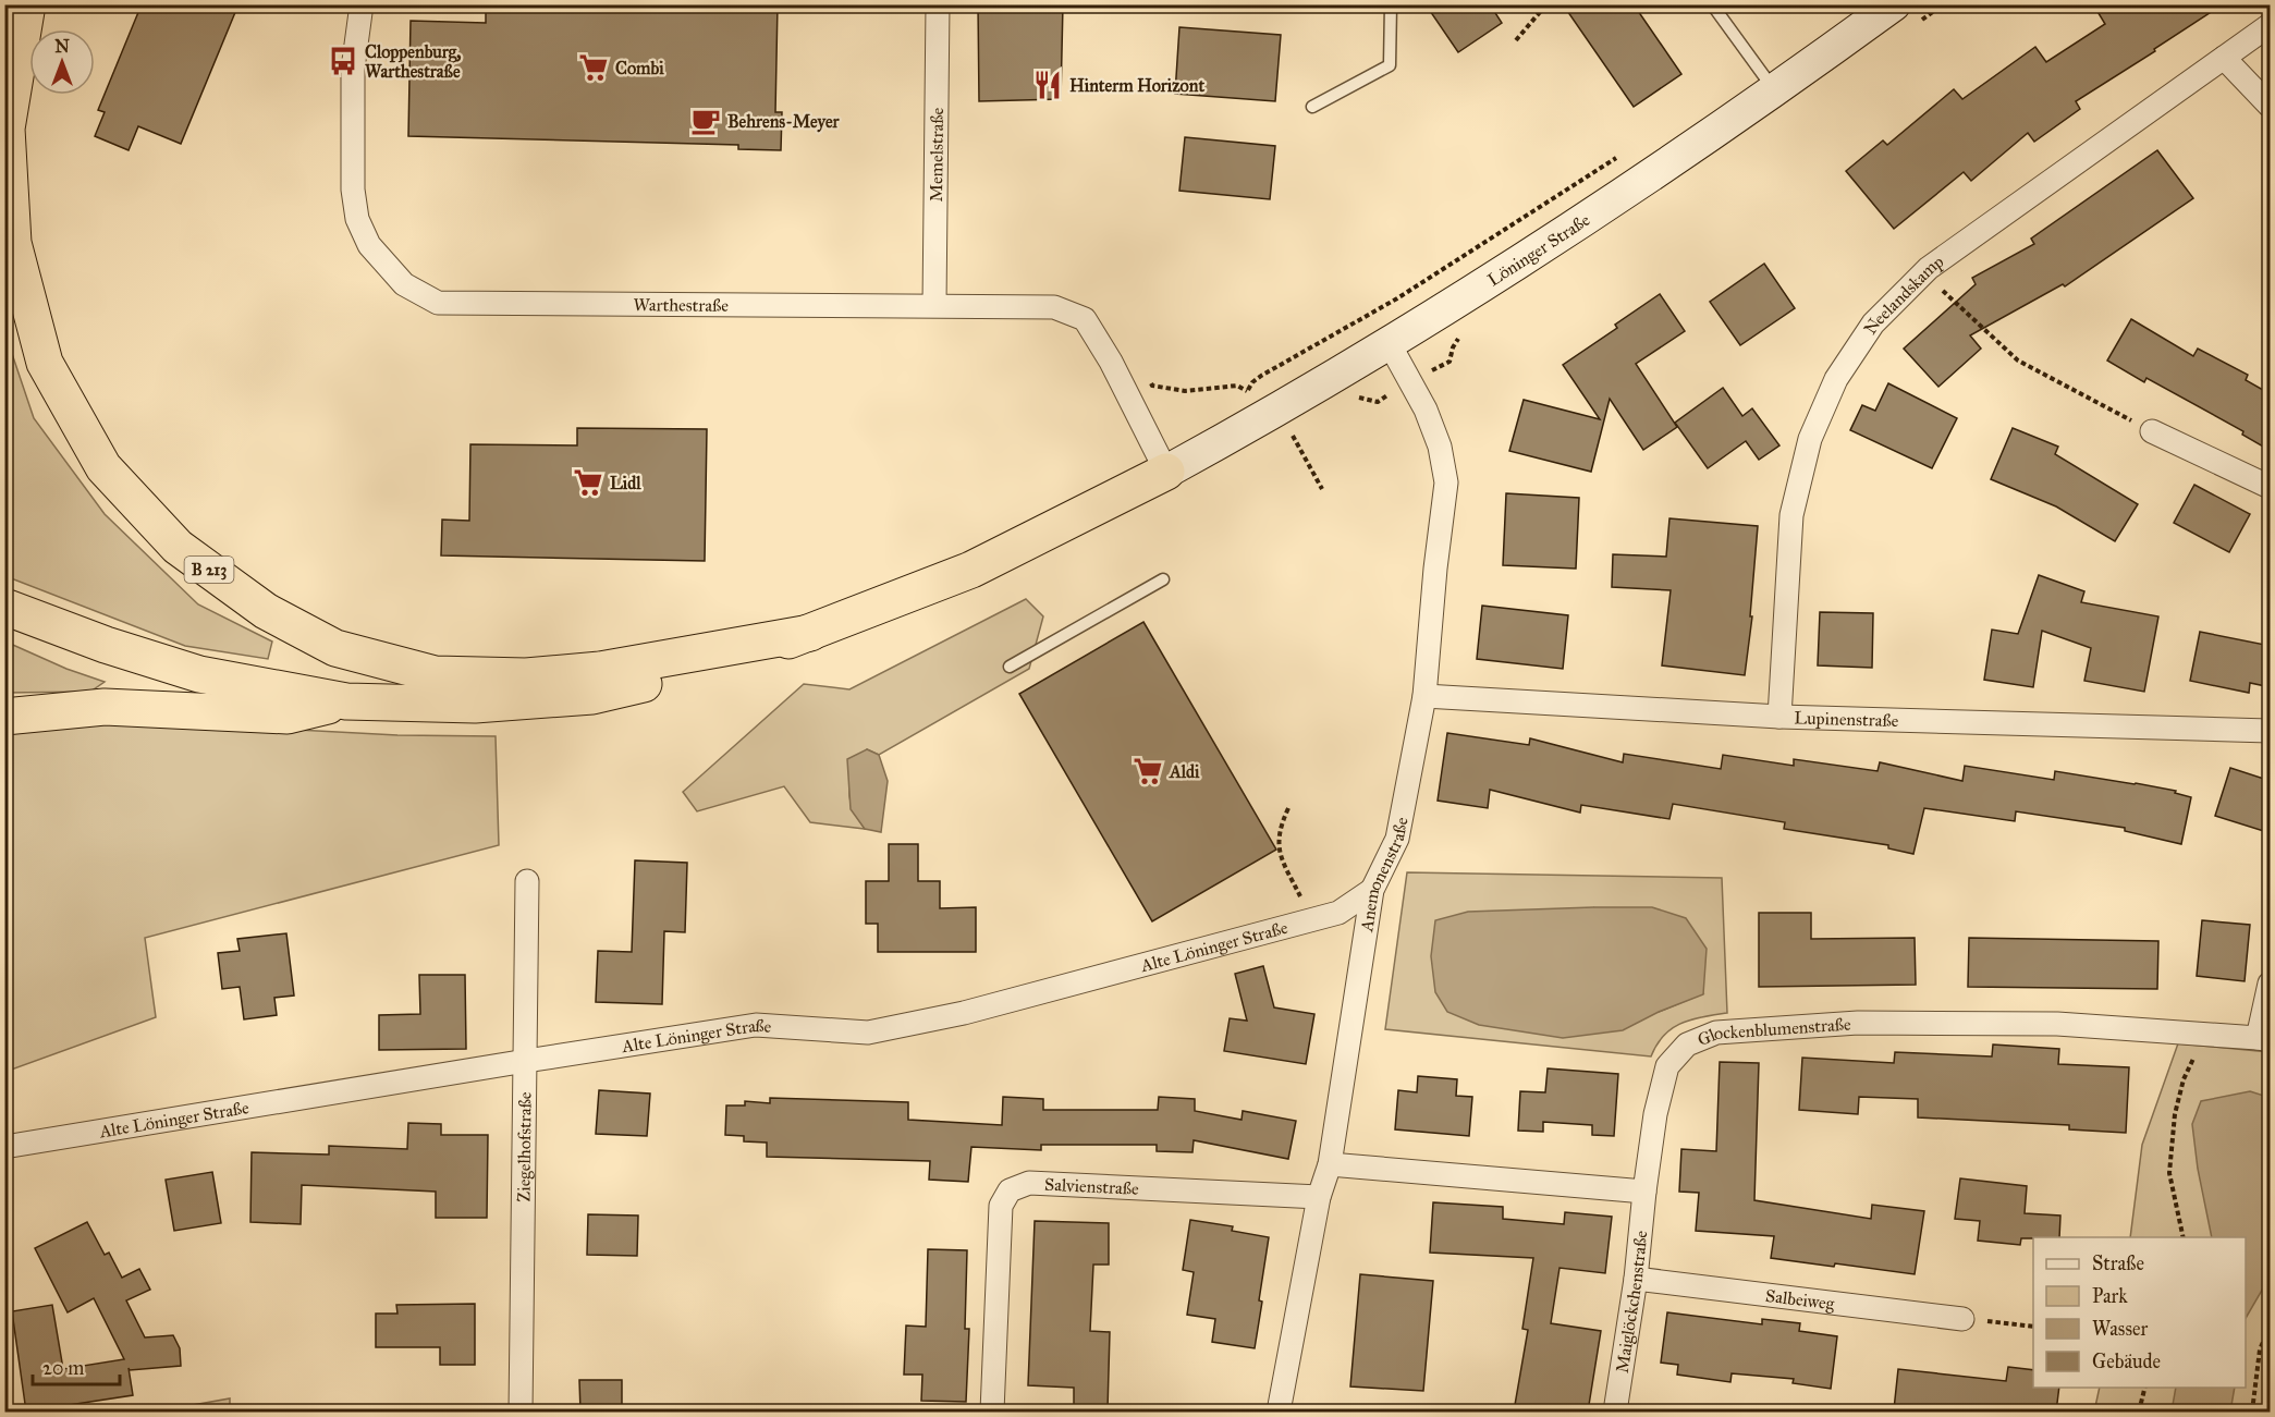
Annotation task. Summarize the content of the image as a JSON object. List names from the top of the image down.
{
  "streets": {
    "highway": ["B 213"],
    "street": [
      "Memelstraße",
      "Löninger Straße",
      "Neelandskamp",
      "Warthestraße",
      "Lupinenstraße",
      "Anemonenstraße",
      "Alte Löninger Straße",
      "Glockenblumenstraße",
      "Ziegelhofstraße",
      "Salvienstraße",
      "Salbeiweg",
      "Maiglöckchenstraße"
    ]
  },
  "crossings": [
    ["Memelstraße", "Warthestraße"],
    ["Löninger Straße", "Warthestraße"],
    ["Löninger Straße", "Anemonenstraße"],
    ["Neelandskamp", "Lupinenstraße"],
    ["Lupinenstraße", "Anemonenstraße"],
    ["Anemonenstraße", "Alte Löninger Straße"],
    ["Anemonenstraße", "Salvienstraße"],
    ["Alte Löninger Straße", "Ziegelhofstraße"],
    ["Glockenblumenstraße", "Maiglöckchenstraße"],
    ["Salbeiweg", "Maiglöckchenstraße"]
  ],
  "places": {
    "bus stop": ["Cloppenburg, Warthestraße"],
    "supermarket": ["Combi", "Lidl", "Aldi"],
    "restaurant": ["Hinterm Horizont"],
    "cafe": ["Behrens-Meyer"]
  },
  "legend": [
    "Straße",
    "Park",
    "Wasser",
    "Gebäude"
  ],
  "scale_bar": "20 m",
  "north": "top"
}
